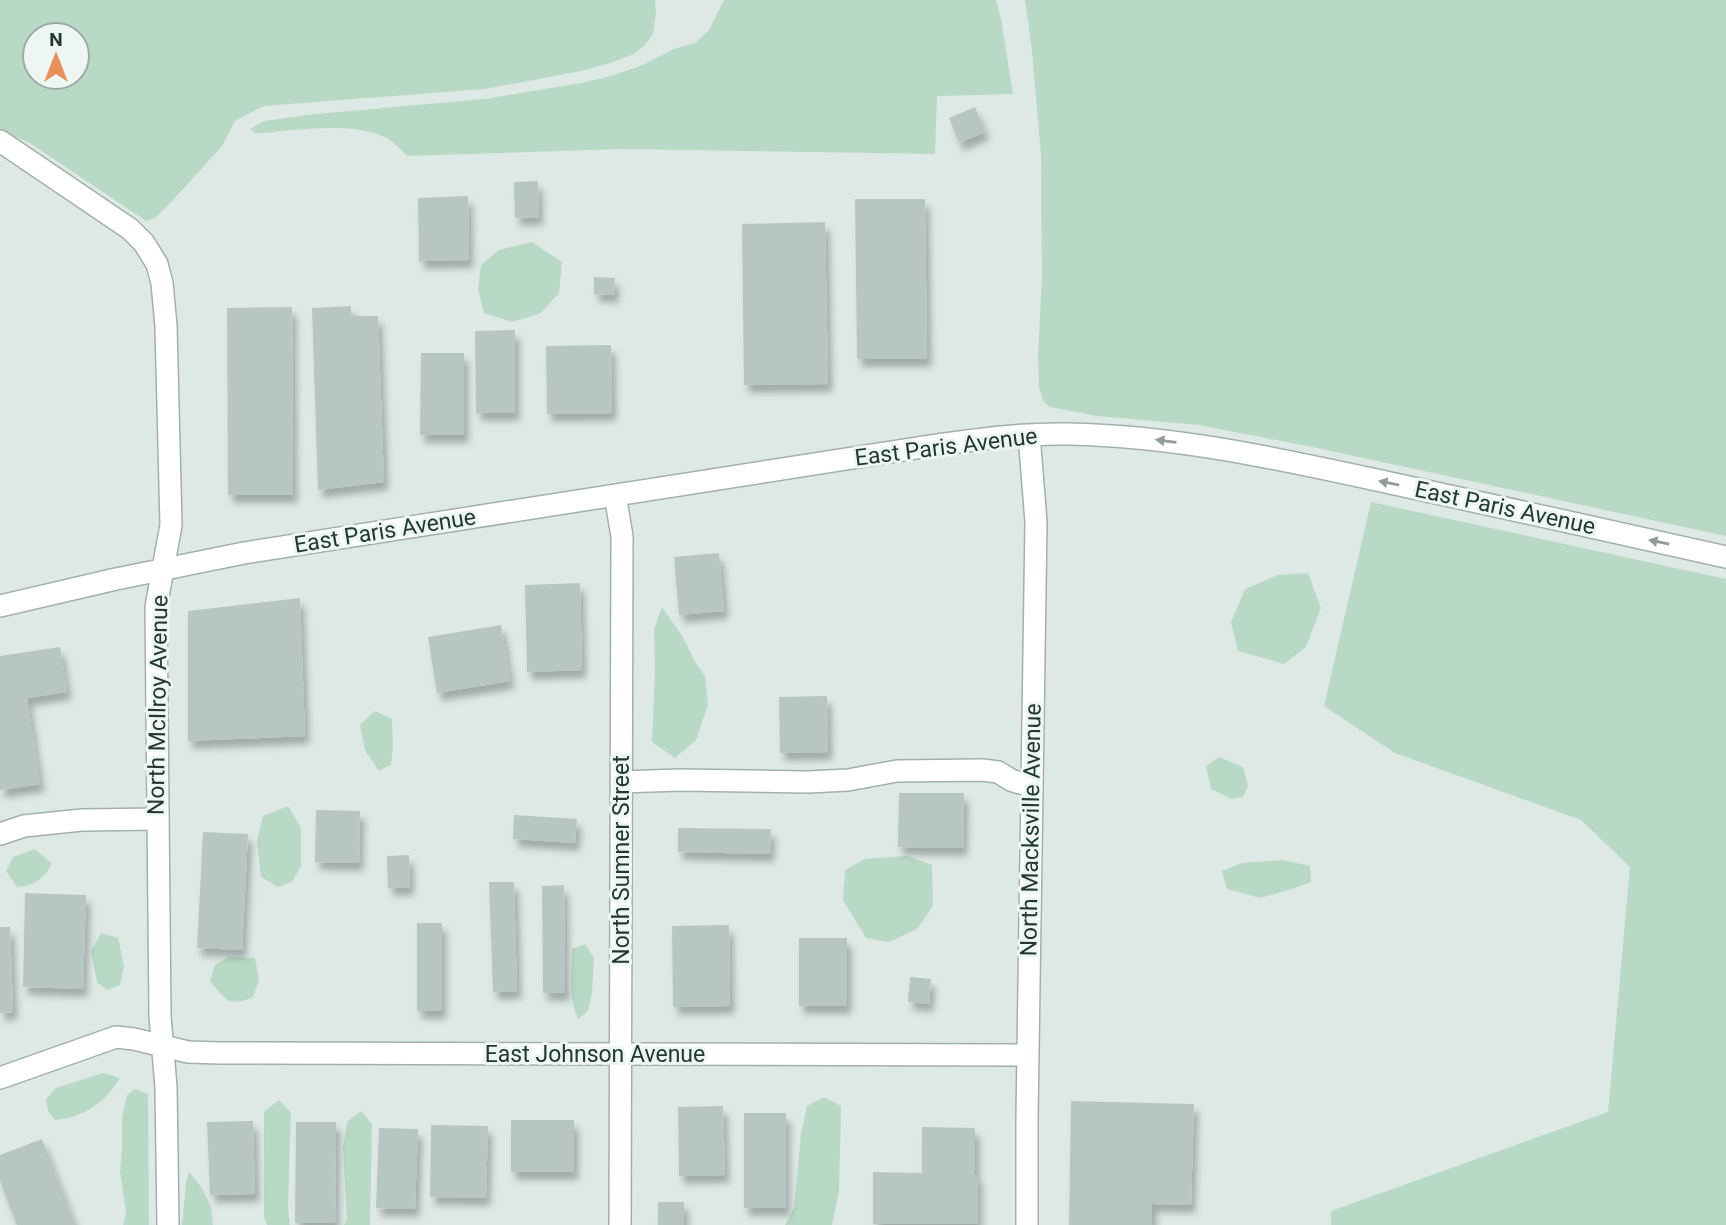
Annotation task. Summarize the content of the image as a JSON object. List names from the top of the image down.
{
  "streets": {
    "street": [
      "East Paris Avenue",
      "North McIlroy Avenue",
      "North Macksville Avenue",
      "North Sumner Street",
      "East Johnson Avenue"
    ]
  },
  "crossings": [
    ["East Paris Avenue", "North McIlroy Avenue"],
    ["East Paris Avenue", "North Macksville Avenue"],
    ["East Paris Avenue", "North Sumner Street"],
    ["North McIlroy Avenue", "East Johnson Avenue"],
    ["North Macksville Avenue", "East Johnson Avenue"],
    ["North Sumner Street", "East Johnson Avenue"]
  ],
  "one_way": ["East Paris Avenue"],
  "north": "top"
}
